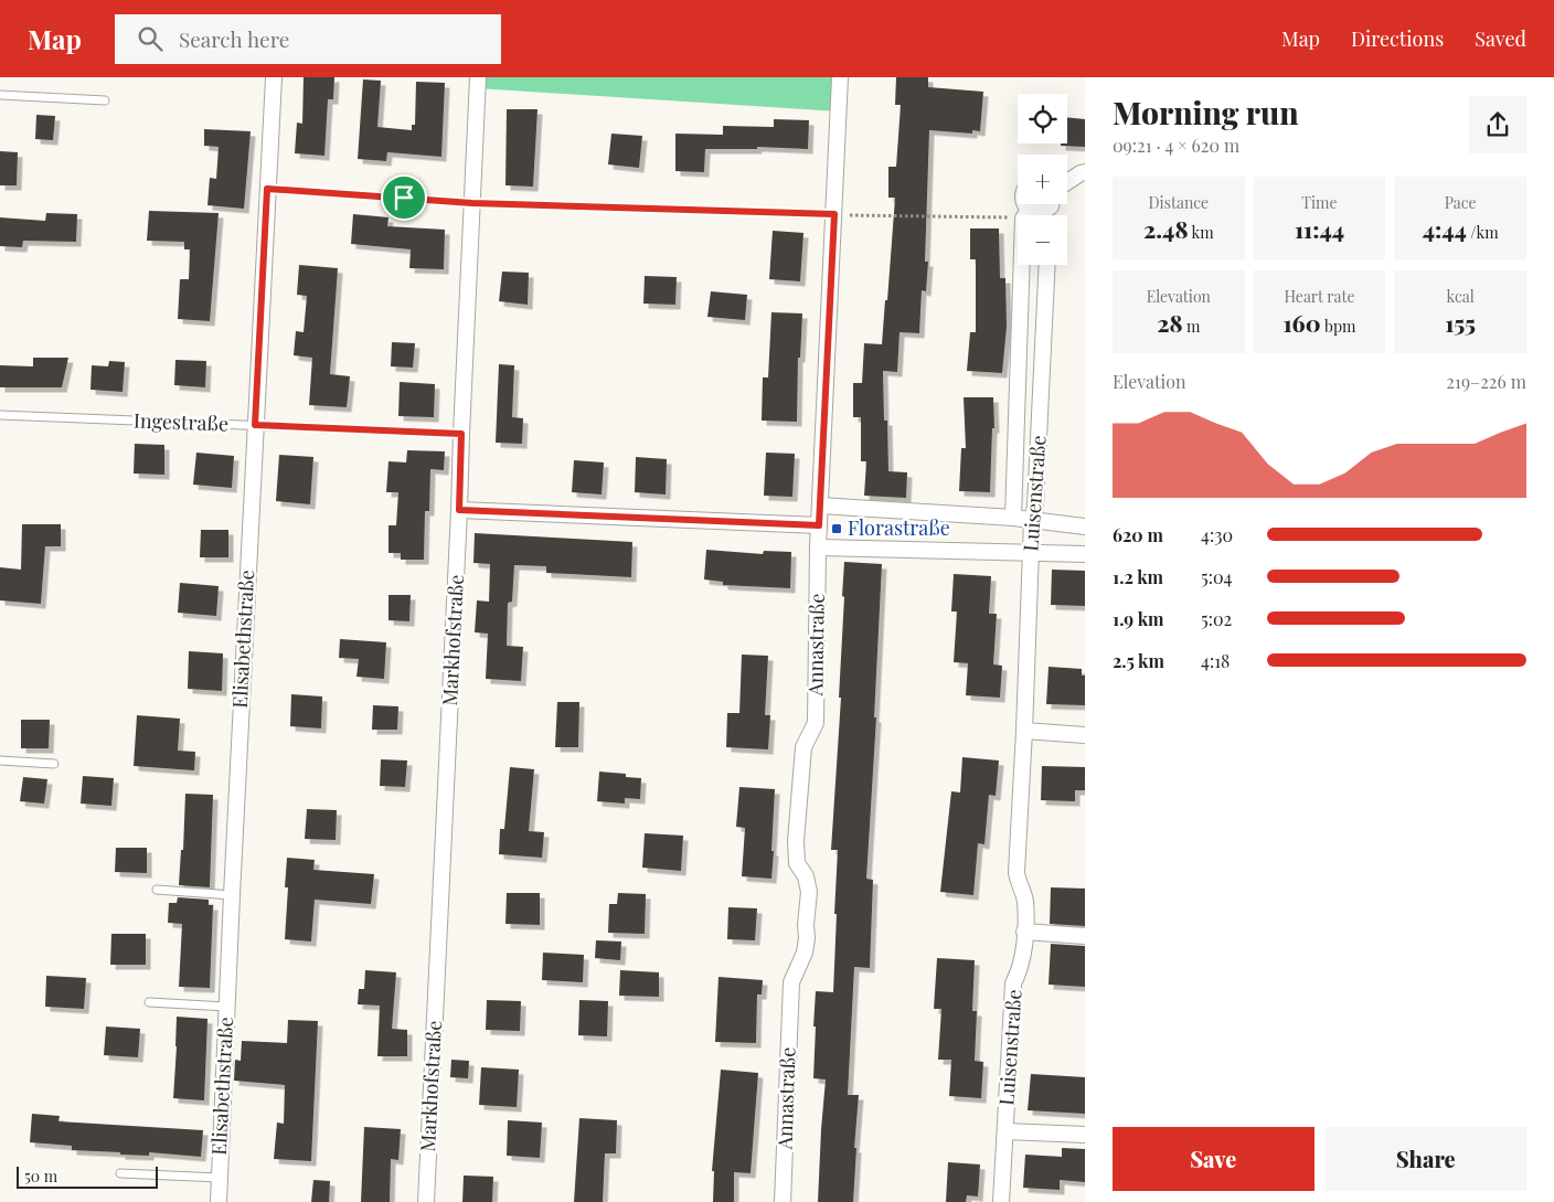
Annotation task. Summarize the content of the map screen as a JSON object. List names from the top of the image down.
{
  "streets": {
    "street": [
      "Luisenstraße",
      "Elisabethstraße",
      "Markhofstraße",
      "Annastraße"
    ],
    "lane": ["Ingestraße"]
  },
  "crossings": [
    ["Ingestraße", "Elisabethstraße"],
    ["Ingestraße", "Markhofstraße"]
  ],
  "places": {
    "transit": ["Florastraße"]
  },
  "scale_bar": "50 m",
  "page": {
    "header": "Map",
    "search": "Search here",
    "nav": ["Map", "Directions", "Saved"],
    "heading": ["Morning run", "09:21 · 4 × 620 m"],
    "map_buttons": ["+", "−"],
    "stats": [
      ["Distance", "2.48 km"],
      ["Time", "11:44"],
      ["Pace", "4:44 /km"],
      ["Elevation", "28 m"],
      ["Heart rate", "160 bpm"],
      ["kcal", "155"]
    ],
    "chart": ["Elevation", "219–226 m"],
    "list": [
      {
        "name": "620 m",
        "note": "4:30"
      },
      {
        "name": "1.2 km",
        "note": "5:04"
      },
      {
        "name": "1.9 km",
        "note": "5:02"
      },
      {
        "name": "2.5 km",
        "note": "4:18"
      }
    ],
    "buttons": ["Save", "Share"],
    "scale": "50 m"
  }
}
